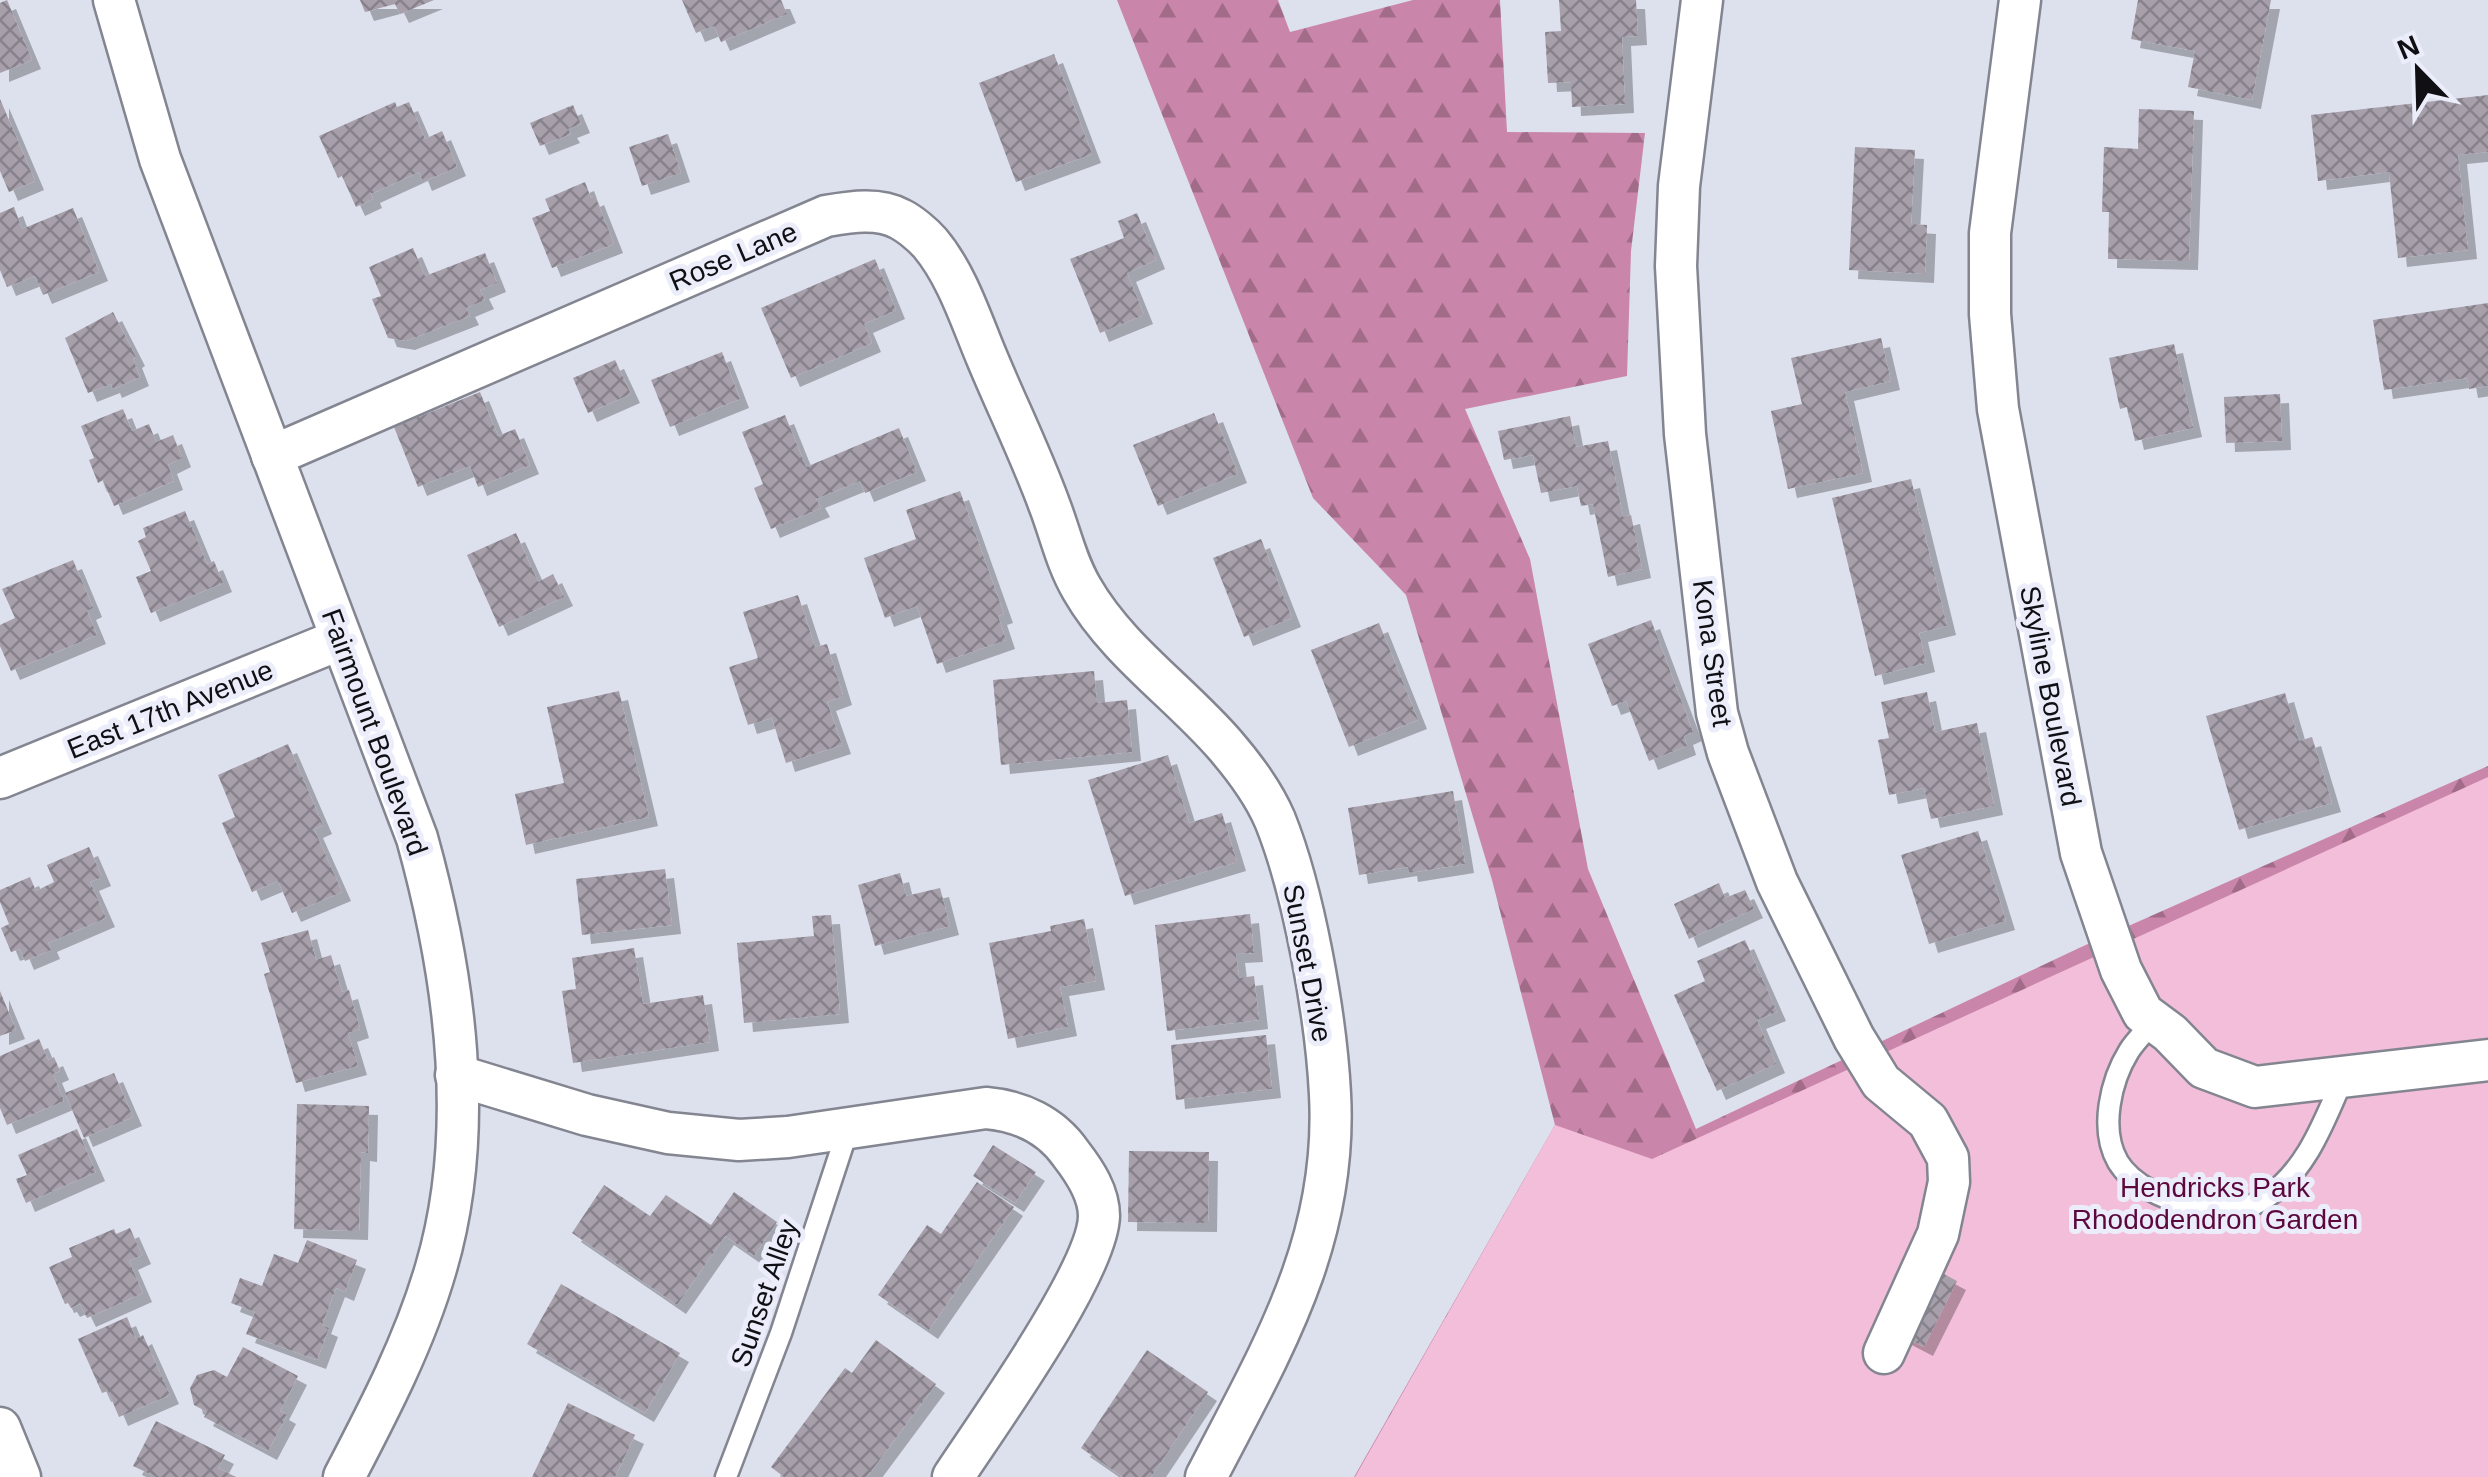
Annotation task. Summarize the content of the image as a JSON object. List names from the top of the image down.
{
  "streets": {
    "street": [
      "Rose Lane",
      "Kona Street",
      "Skyline Boulevard",
      "East 17th Avenue",
      "Fairmount Boulevard",
      "Sunset Drive"
    ],
    "lane": ["Sunset Alley"]
  },
  "crossings": [
    ["Rose Lane", "Fairmount Boulevard"],
    ["Rose Lane", "Sunset Drive"],
    ["East 17th Avenue", "Fairmount Boulevard"]
  ],
  "parks": ["Hendricks Park Rhododendron Garden"],
  "north": "top left"
}
